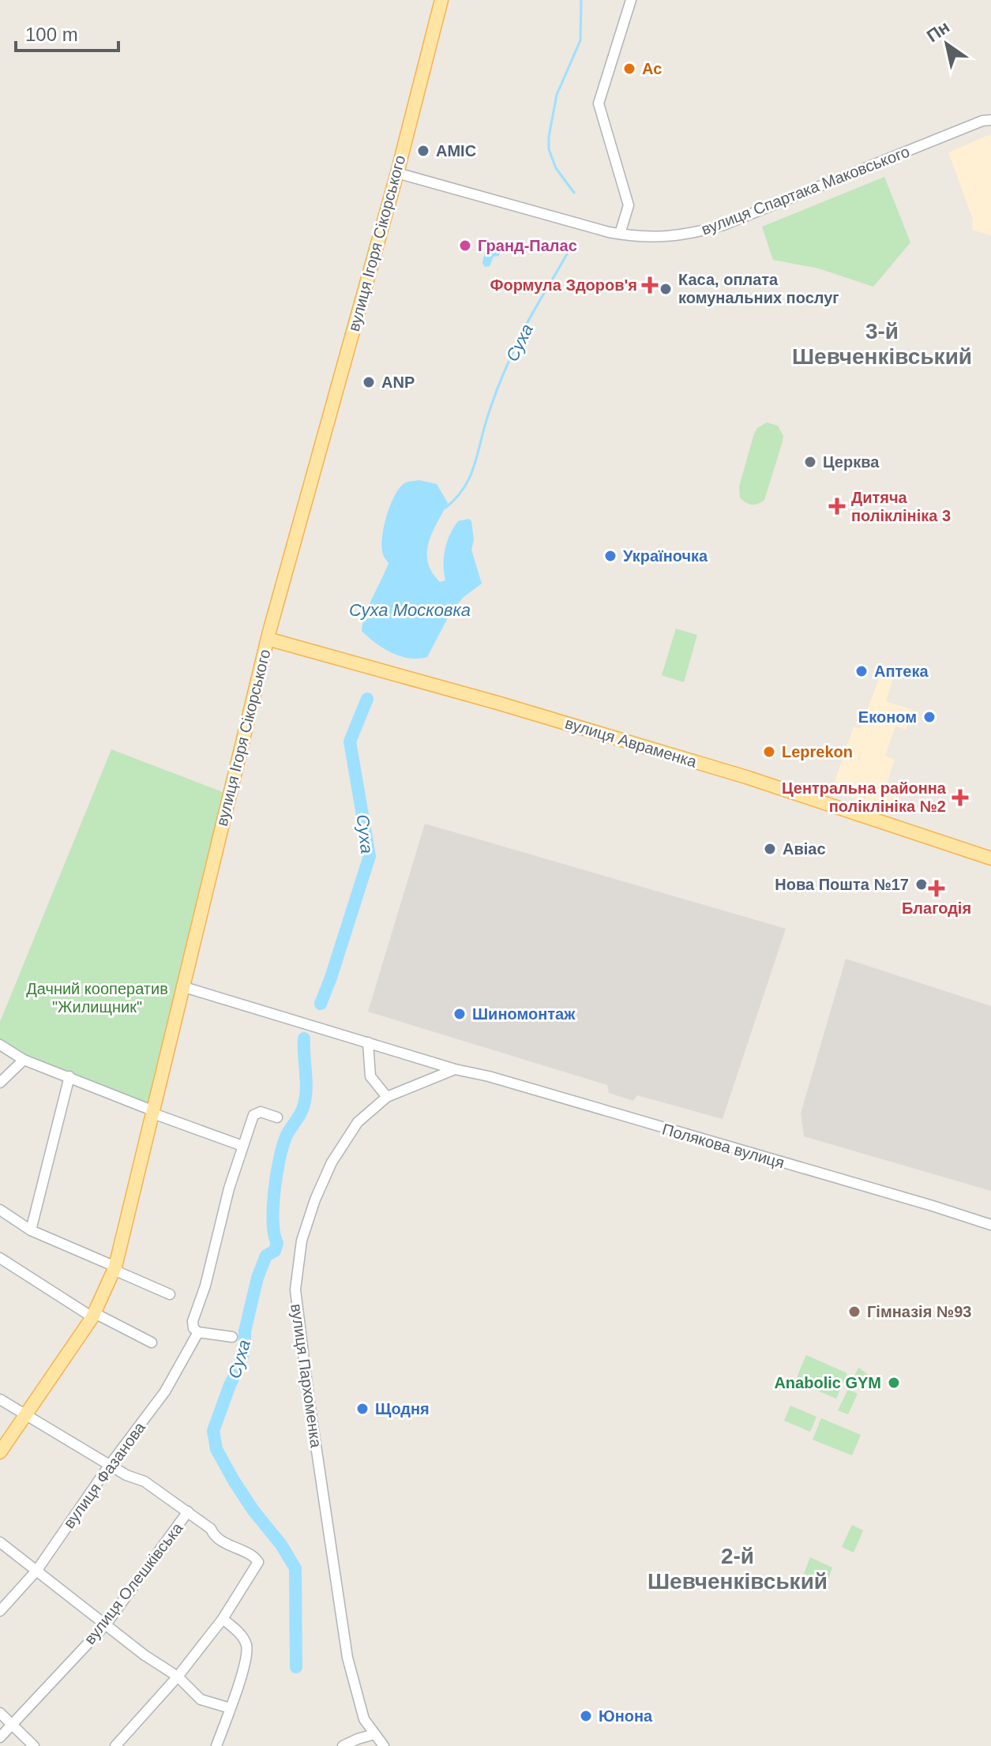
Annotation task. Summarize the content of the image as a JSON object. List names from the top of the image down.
{
  "streets": {
    "main road": ["вулиця Ігоря Сікорського", "вулиця Авраменка"],
    "street": [
      "вулиця Спартака Маковського",
      "Полякова вулиця",
      "вулиця Пархоменка",
      "вулиця Фазанова",
      "вулиця Олешківська"
    ]
  },
  "crossings": [
    ["вулиця Спартака Маковського", "вулиця Ігоря Сікорського"],
    ["вулиця Ігоря Сікорського", "вулиця Авраменка"],
    ["вулиця Ігоря Сікорського", "Полякова вулиця"]
  ],
  "districts": ["3-й Шевченківський", "2-й Шевченківський"],
  "water": ["Суха", "Суха Московка"],
  "parks": ["Дачний кооператив \"Жилищник\""],
  "places": {
    "other": [
      "Ас",
      "AMIC",
      "Гранд-Палас",
      "Каса, оплата комунальних послуг",
      "ANP",
      "Церква",
      "Україночка",
      "Аптека",
      "Економ",
      "Leprekon",
      "Авіас",
      "Нова Пошта №17",
      "Шиномонтаж",
      "Гімназія №93",
      "Anabolic GYM",
      "Щодня",
      "Юнона"
    ],
    "health": [
      "Формула Здоров'я",
      "Дитяча поліклініка 3",
      "Центральна районна поліклініка №2",
      "Благодія"
    ]
  },
  "scale_bar": "100 m",
  "north": "top left"
}
